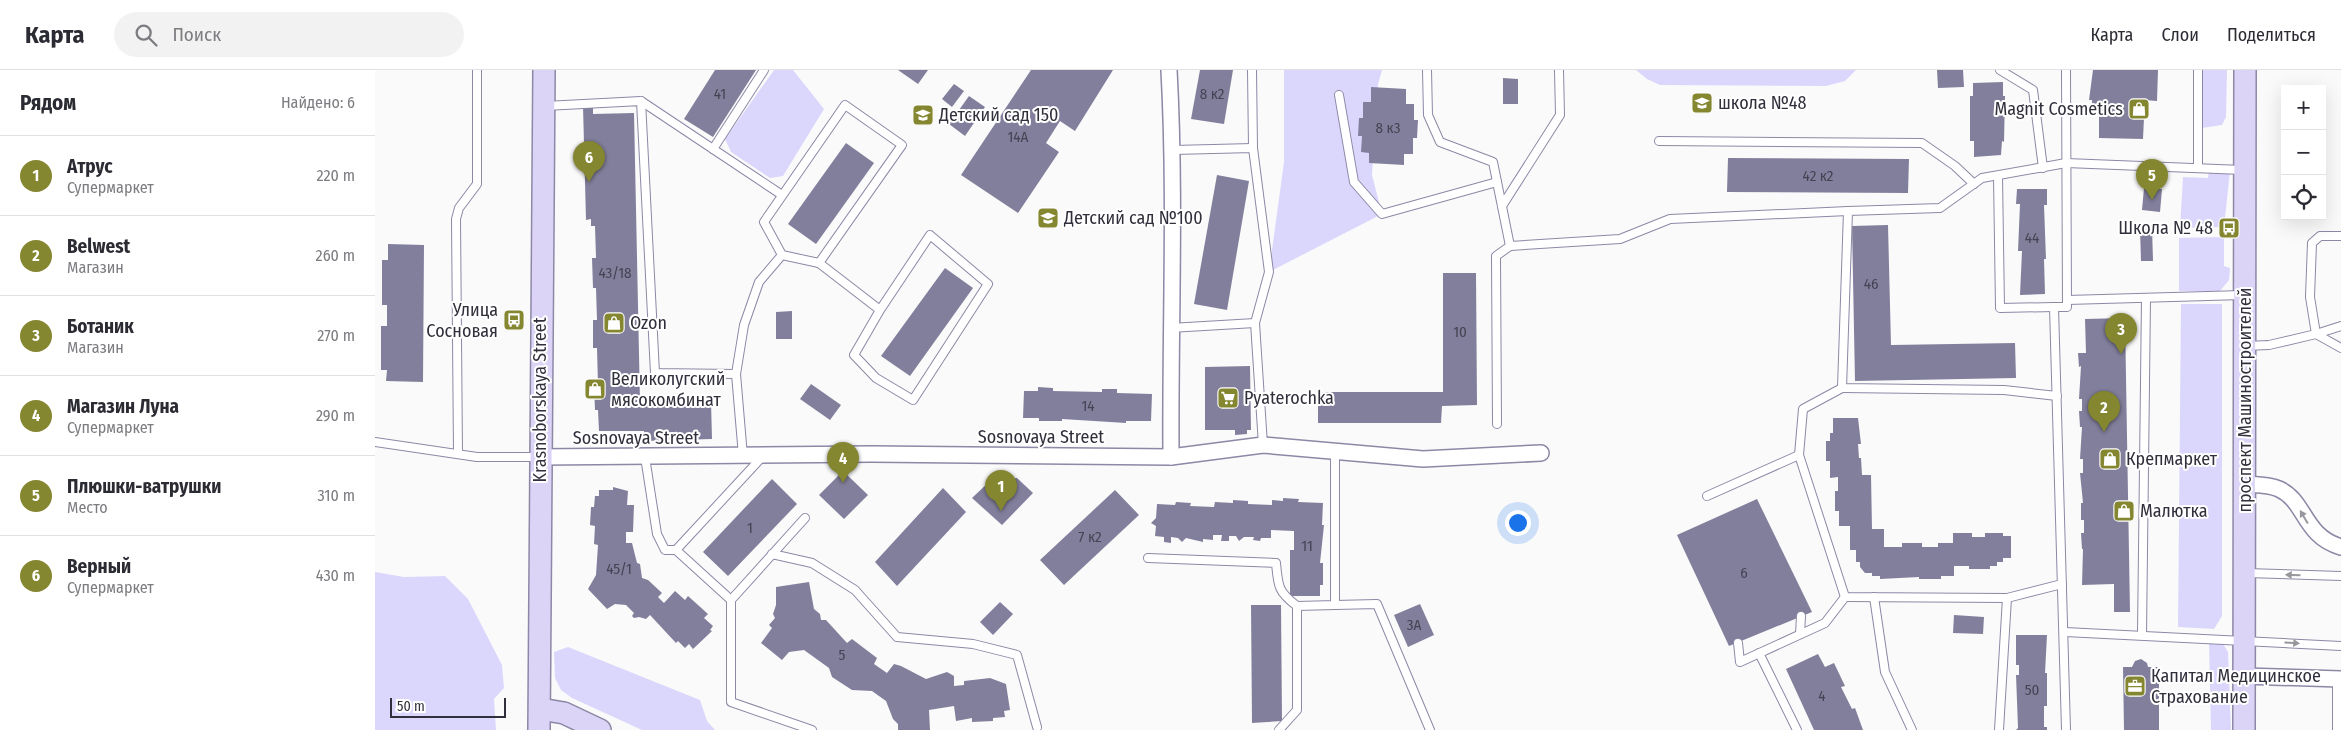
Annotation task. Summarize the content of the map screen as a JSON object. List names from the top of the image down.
{
  "streets": {
    "street": ["Krasnoborskaya Street", "проспект Машиностроителей", "Sosnovaya Street"]
  },
  "crossings": [
    ["Krasnoborskaya Street", "Sosnovaya Street"]
  ],
  "places": {
    "school or university": ["школа №48", "Детский сад 150", "Детский сад №100"],
    "shop": [
      "Magnit Cosmetics",
      "Ozon",
      "Великолугский мясокомбинат",
      "Крепмаркет",
      "Малютка"
    ],
    "bus stop": ["Школа № 48", "Улица Сосновая"],
    "supermarket": ["Pyaterochka"],
    "office": ["Капитал Медицинское Страхование"]
  },
  "house_numbers": [
    "41",
    "8 к2",
    "8 к3",
    "14А",
    "42 к2",
    "44",
    "43/18",
    "46",
    "10",
    "14",
    "1",
    "7 к2",
    "11",
    "45/1",
    "6",
    "3А",
    "5",
    "50",
    "4"
  ],
  "scale_bar": "50 m",
  "page": {
    "header": "Карта",
    "search": "Поиск",
    "nav": ["Карта", "Слои", "Поделиться"],
    "heading": ["Рядом", "Найдено: 6"],
    "map_buttons": ["+", "−"],
    "list": [
      {
        "mark": "1",
        "name": "Атрус",
        "note": "Супермаркет",
        "value": "220 m"
      },
      {
        "mark": "2",
        "name": "Belwest",
        "note": "Магазин",
        "value": "260 m"
      },
      {
        "mark": "3",
        "name": "Ботаник",
        "note": "Магазин",
        "value": "270 m"
      },
      {
        "mark": "4",
        "name": "Магазин Луна",
        "note": "Супермаркет",
        "value": "290 m"
      },
      {
        "mark": "5",
        "name": "Плюшки-ватрушки",
        "note": "Место",
        "value": "310 m"
      },
      {
        "mark": "6",
        "name": "Верный",
        "note": "Супермаркет",
        "value": "430 m"
      }
    ],
    "pins": [
      "6",
      "5",
      "3",
      "2",
      "4",
      "1"
    ],
    "scale": "50 m"
  }
}
